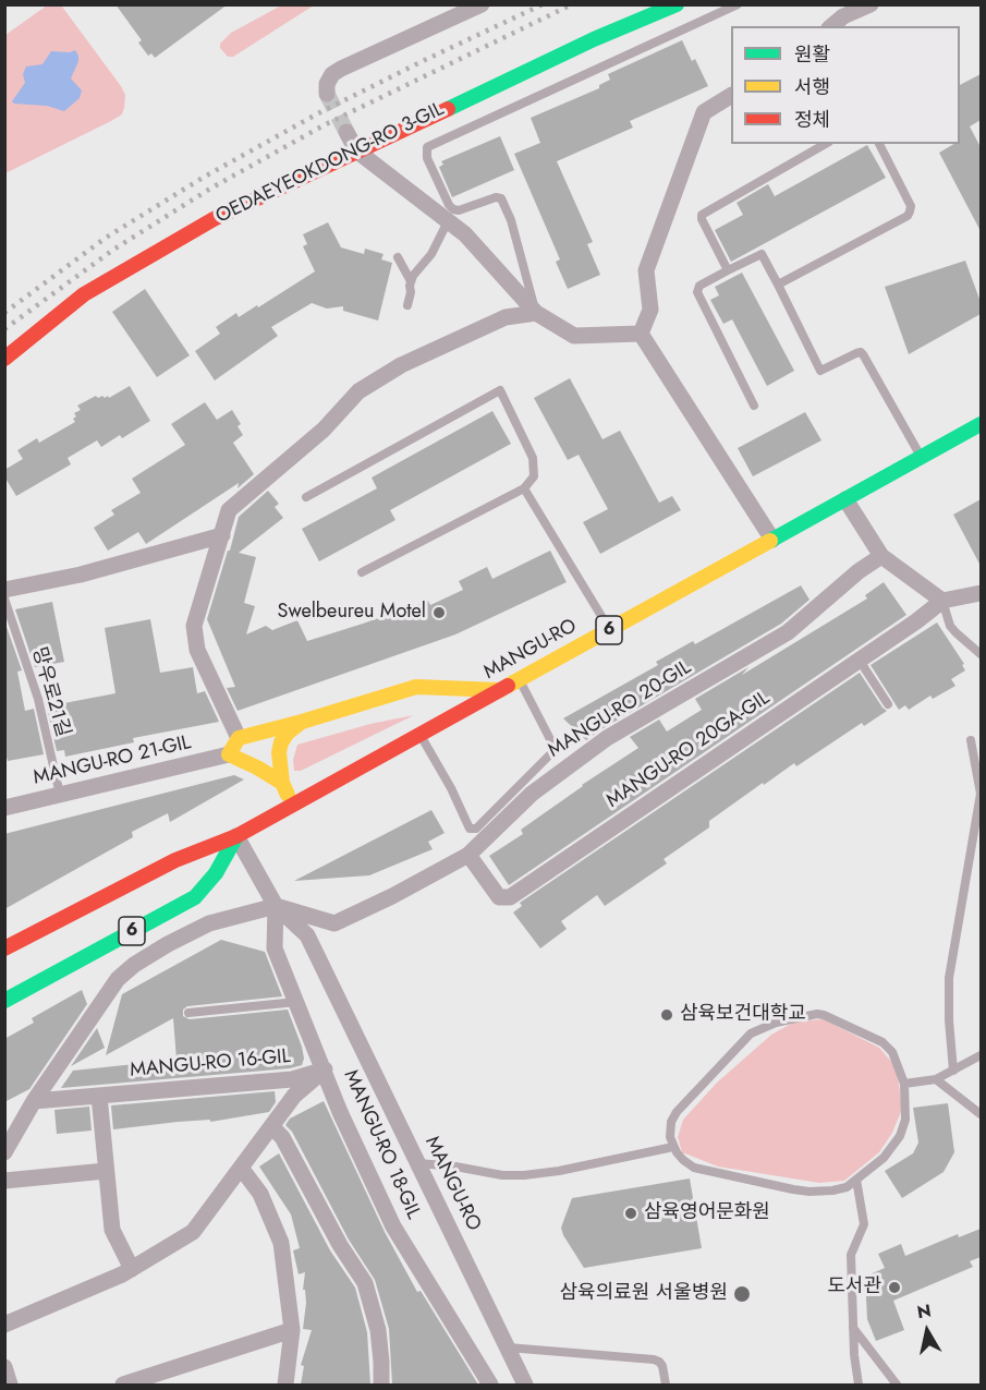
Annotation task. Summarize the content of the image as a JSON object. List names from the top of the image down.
{
  "streets": {
    "main road": ["OEDAEYEOKDONG-RO 3-GIL", "6", "MANGU-RO"],
    "street": [
      "MANGU-RO 20-GIL",
      "MANGU-RO 20GA-GIL",
      "MANGU-RO 21-GIL",
      "MANGU-RO 16-GIL",
      "MANGU-RO 18-GIL"
    ],
    "lane": ["망우로21길"]
  },
  "crossings": [
    ["MANGU-RO", "MANGU-RO 20-GIL"],
    ["MANGU-RO", "MANGU-RO 18-GIL"],
    ["망우로21길", "MANGU-RO 21-GIL"],
    ["MANGU-RO 20-GIL", "MANGU-RO 20GA-GIL"],
    ["MANGU-RO 20-GIL", "MANGU-RO 18-GIL"],
    ["MANGU-RO 16-GIL", "MANGU-RO 18-GIL"]
  ],
  "places": [
    "Swelbeureu Motel",
    "삼육보건대학교",
    "삼육영어문화원",
    "도서관",
    "삼육의료원 서울병원"
  ],
  "legend": ["원활", "서행", "정체"],
  "north": "top"
}
